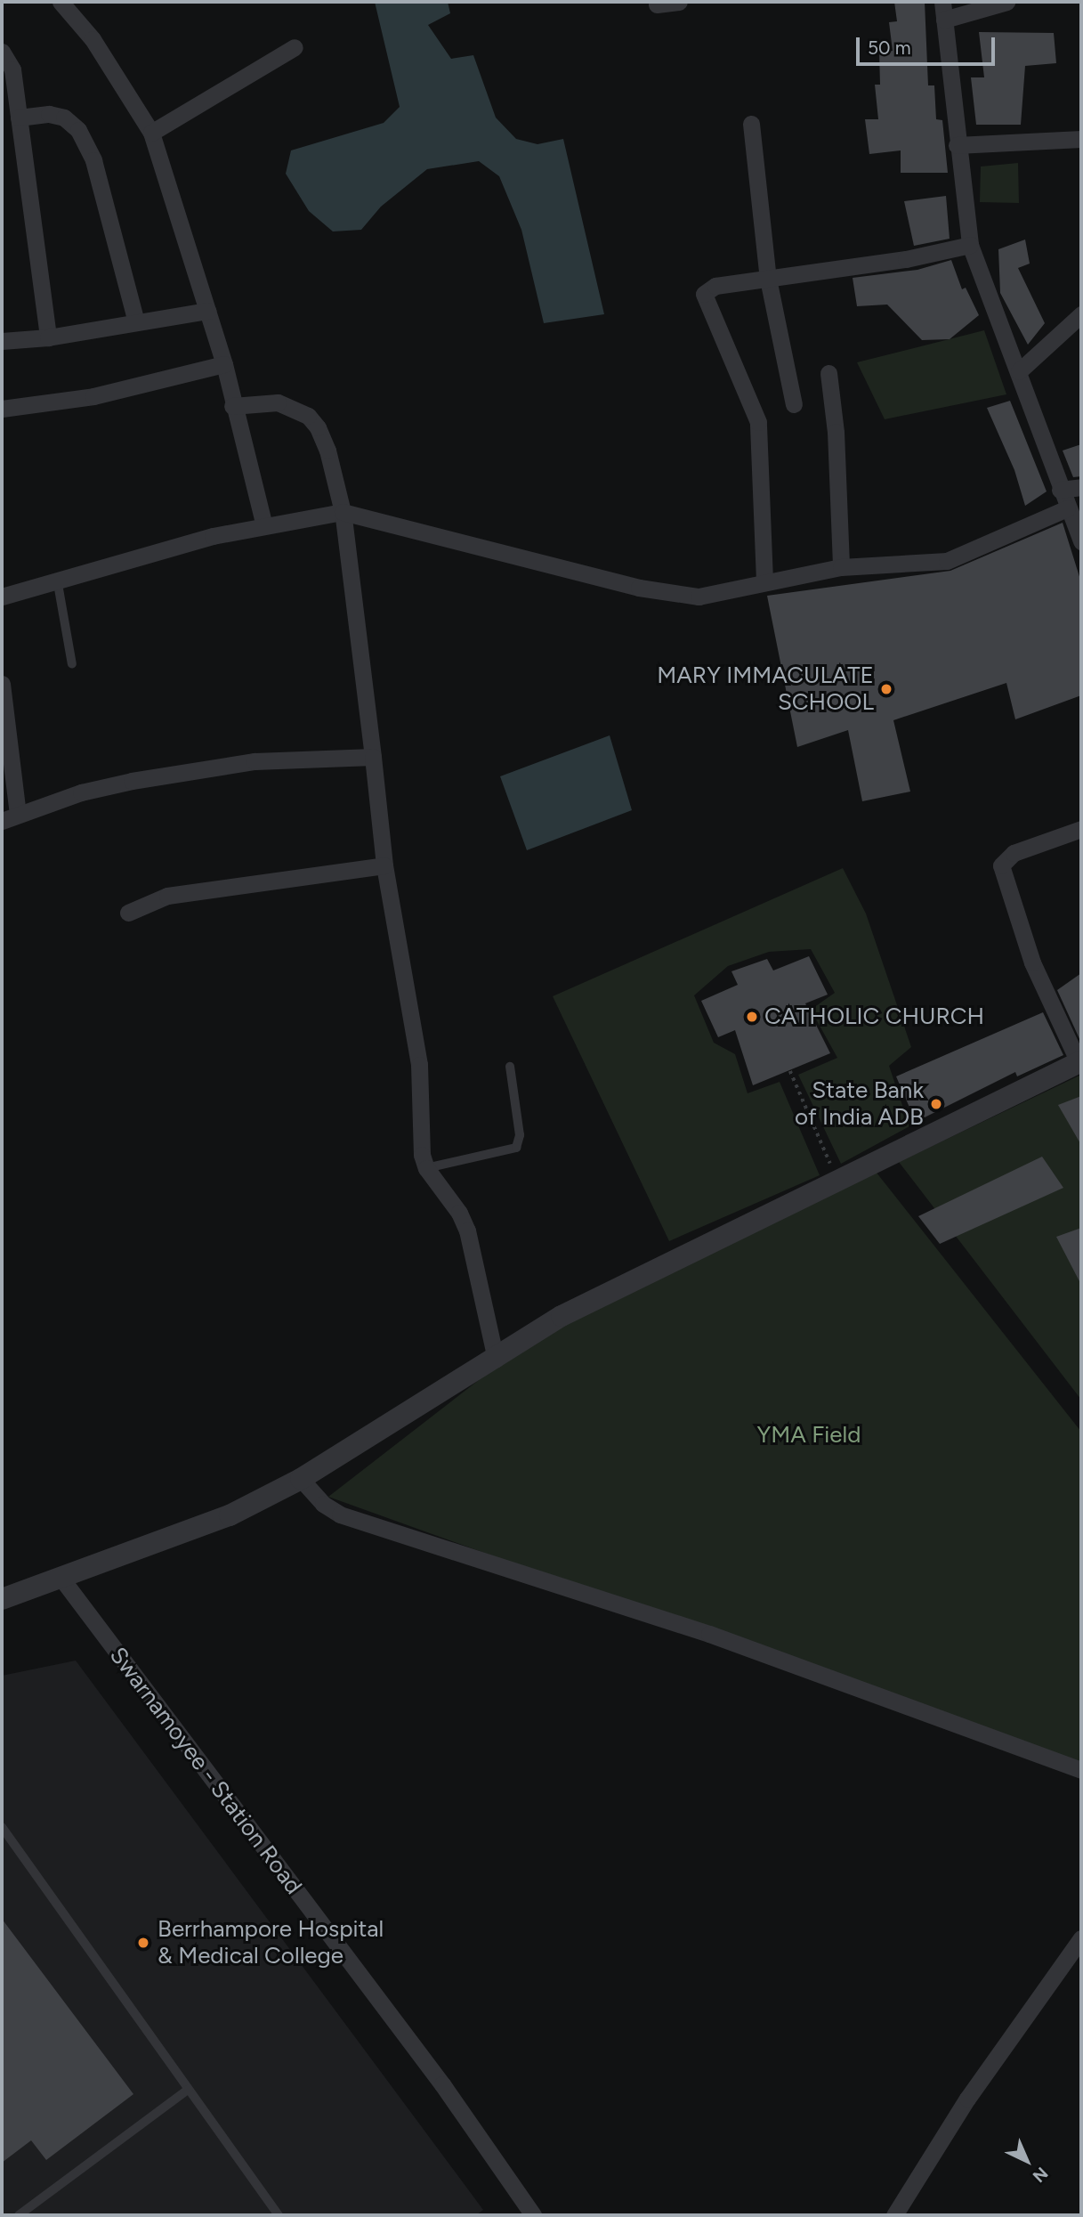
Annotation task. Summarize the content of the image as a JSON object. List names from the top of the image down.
{
  "streets": {
    "street": ["Swarnamoyee - Station Road"]
  },
  "parks": ["YMA Field"],
  "places": [
    "MARY IMMACULATE SCHOOL",
    "CATHOLIC CHURCH",
    "State Bank of India ADB",
    "Berrhampore Hospital & Medical College"
  ],
  "scale_bar": "50 m",
  "north": "bottom right"
}
